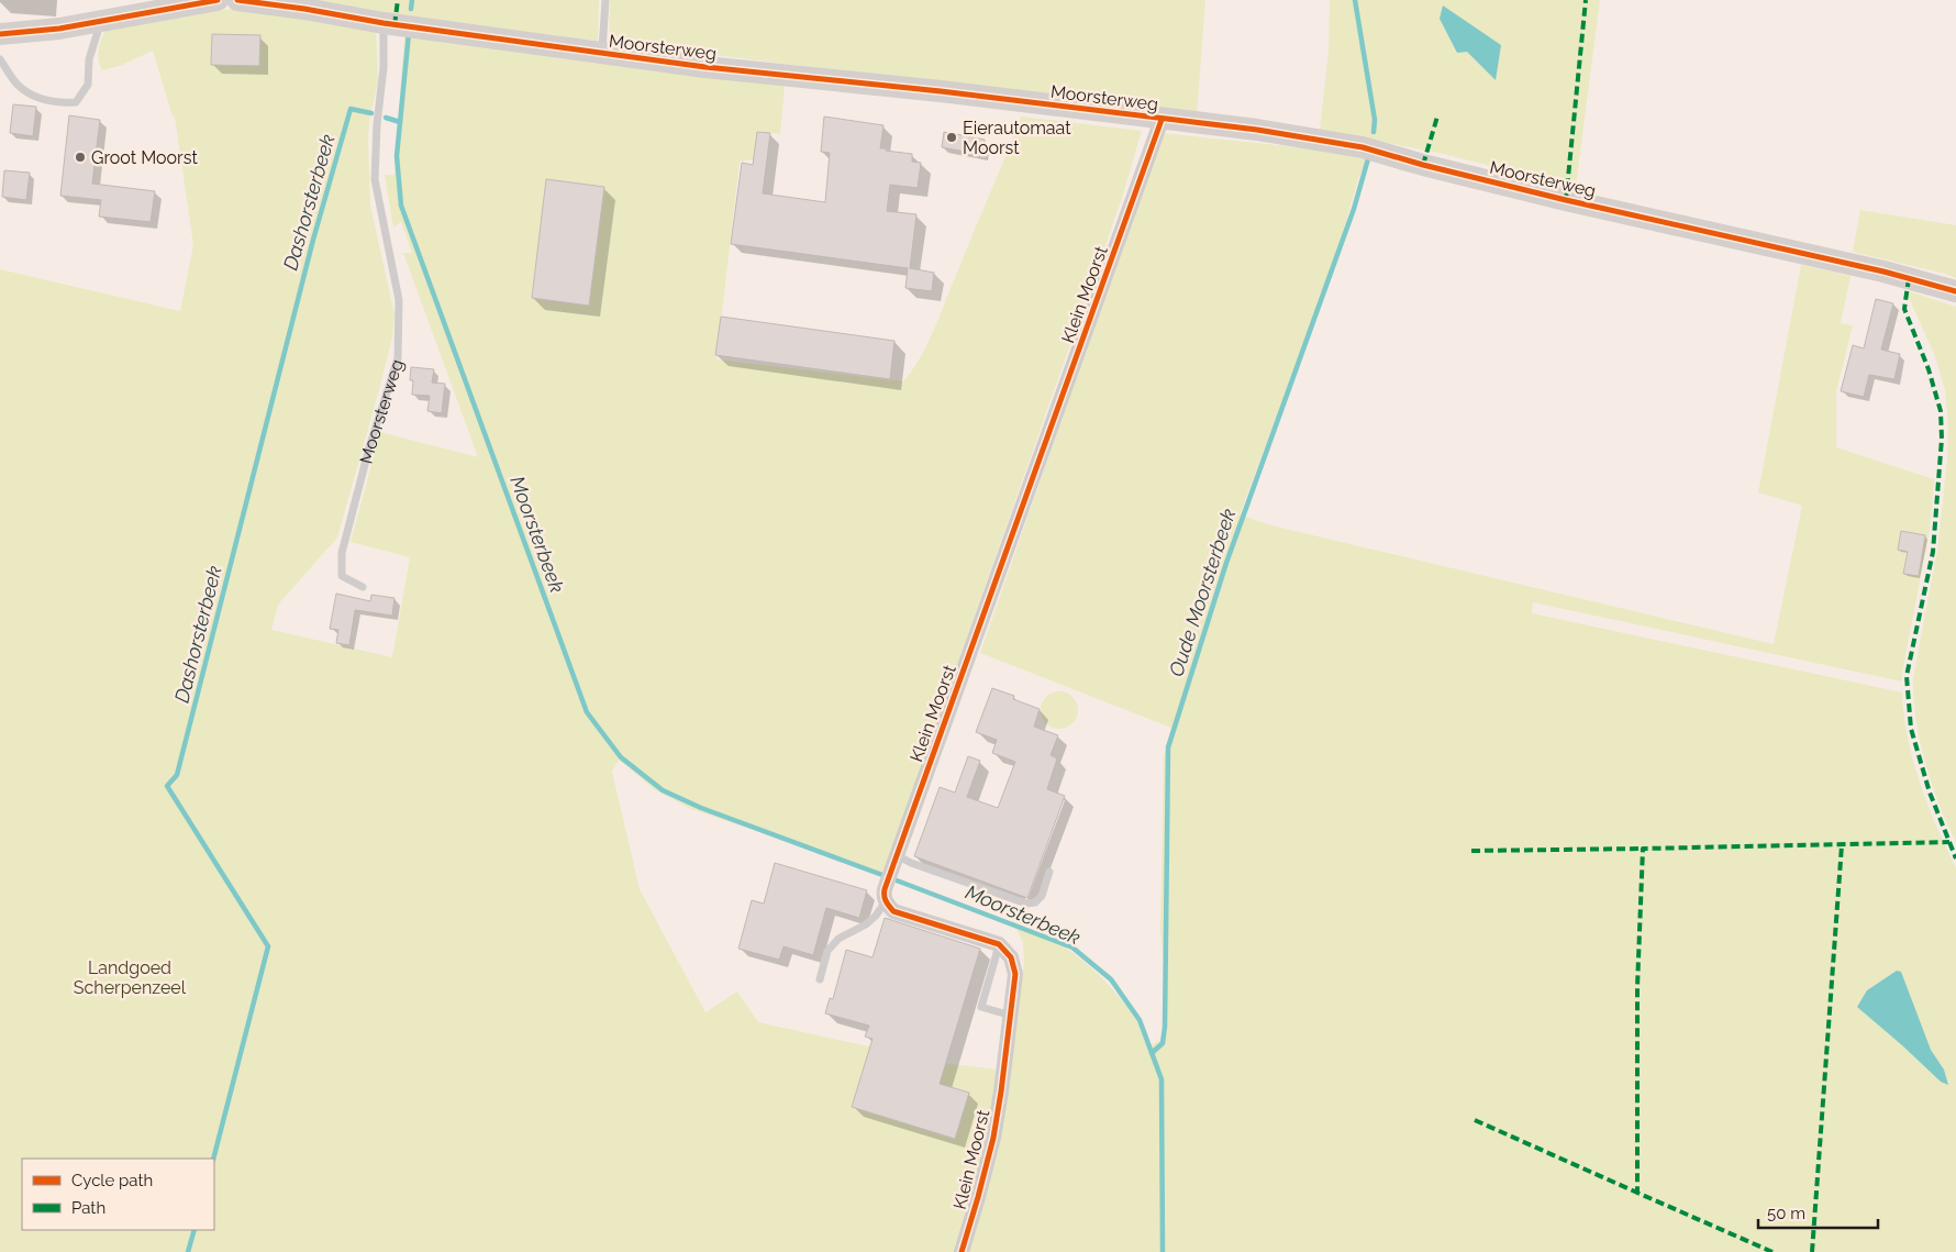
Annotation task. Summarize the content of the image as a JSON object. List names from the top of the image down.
{
  "streets": {
    "street": ["Moorsterweg", "Klein Moorst"]
  },
  "crossings": [
    ["Moorsterweg", "Klein Moorst"]
  ],
  "water": ["Dashorsterbeek", "Moorsterbeek", "Oude Moorsterbeek"],
  "parks": ["Landgoed Scherpenzeel"],
  "places": ["Eierautomaat Moorst", "Groot Moorst"],
  "legend": ["Cycle path", "Path"],
  "scale_bar": "50 m"
}
